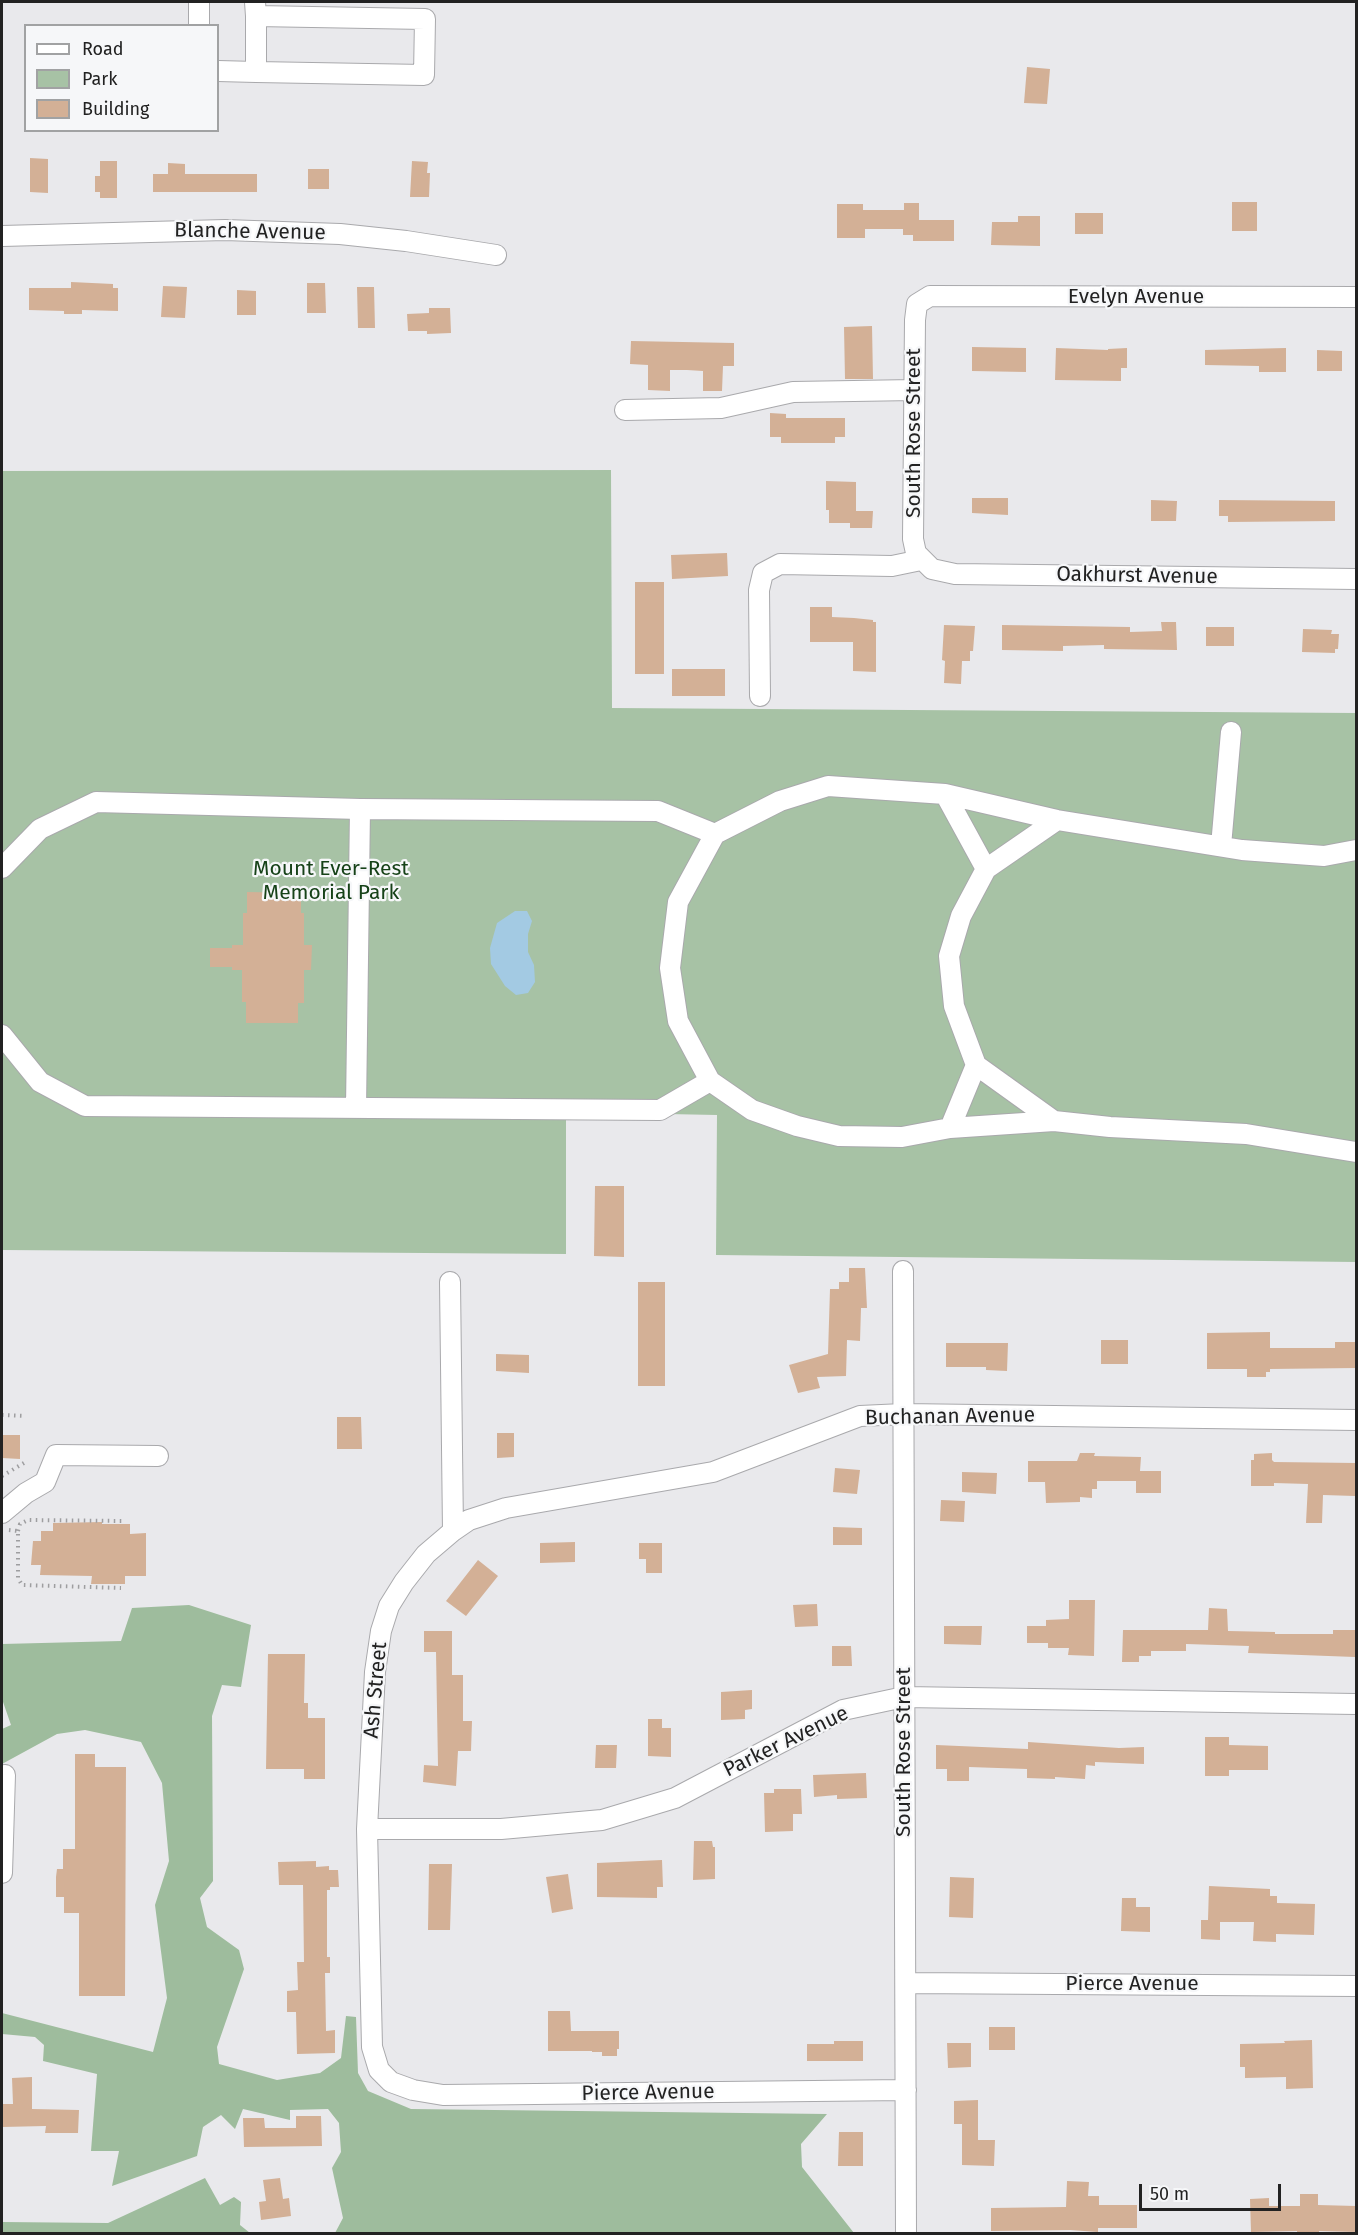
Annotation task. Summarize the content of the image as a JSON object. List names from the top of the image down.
{
  "streets": {
    "street": [
      "Blanche Avenue",
      "Evelyn Avenue",
      "South Rose Street",
      "Oakhurst Avenue",
      "Buchanan Avenue",
      "Ash Street",
      "Parker Avenue",
      "Pierce Avenue"
    ]
  },
  "crossings": [
    ["Evelyn Avenue", "South Rose Street"],
    ["South Rose Street", "Oakhurst Avenue"],
    ["South Rose Street", "Buchanan Avenue"],
    ["South Rose Street", "Parker Avenue"],
    ["South Rose Street", "Pierce Avenue"],
    ["Buchanan Avenue", "Ash Street"],
    ["Ash Street", "Parker Avenue"],
    ["Ash Street", "Pierce Avenue"]
  ],
  "parks": ["Mount Ever-Rest Memorial Park"],
  "legend": ["Road", "Park", "Building"],
  "scale_bar": "50 m"
}
